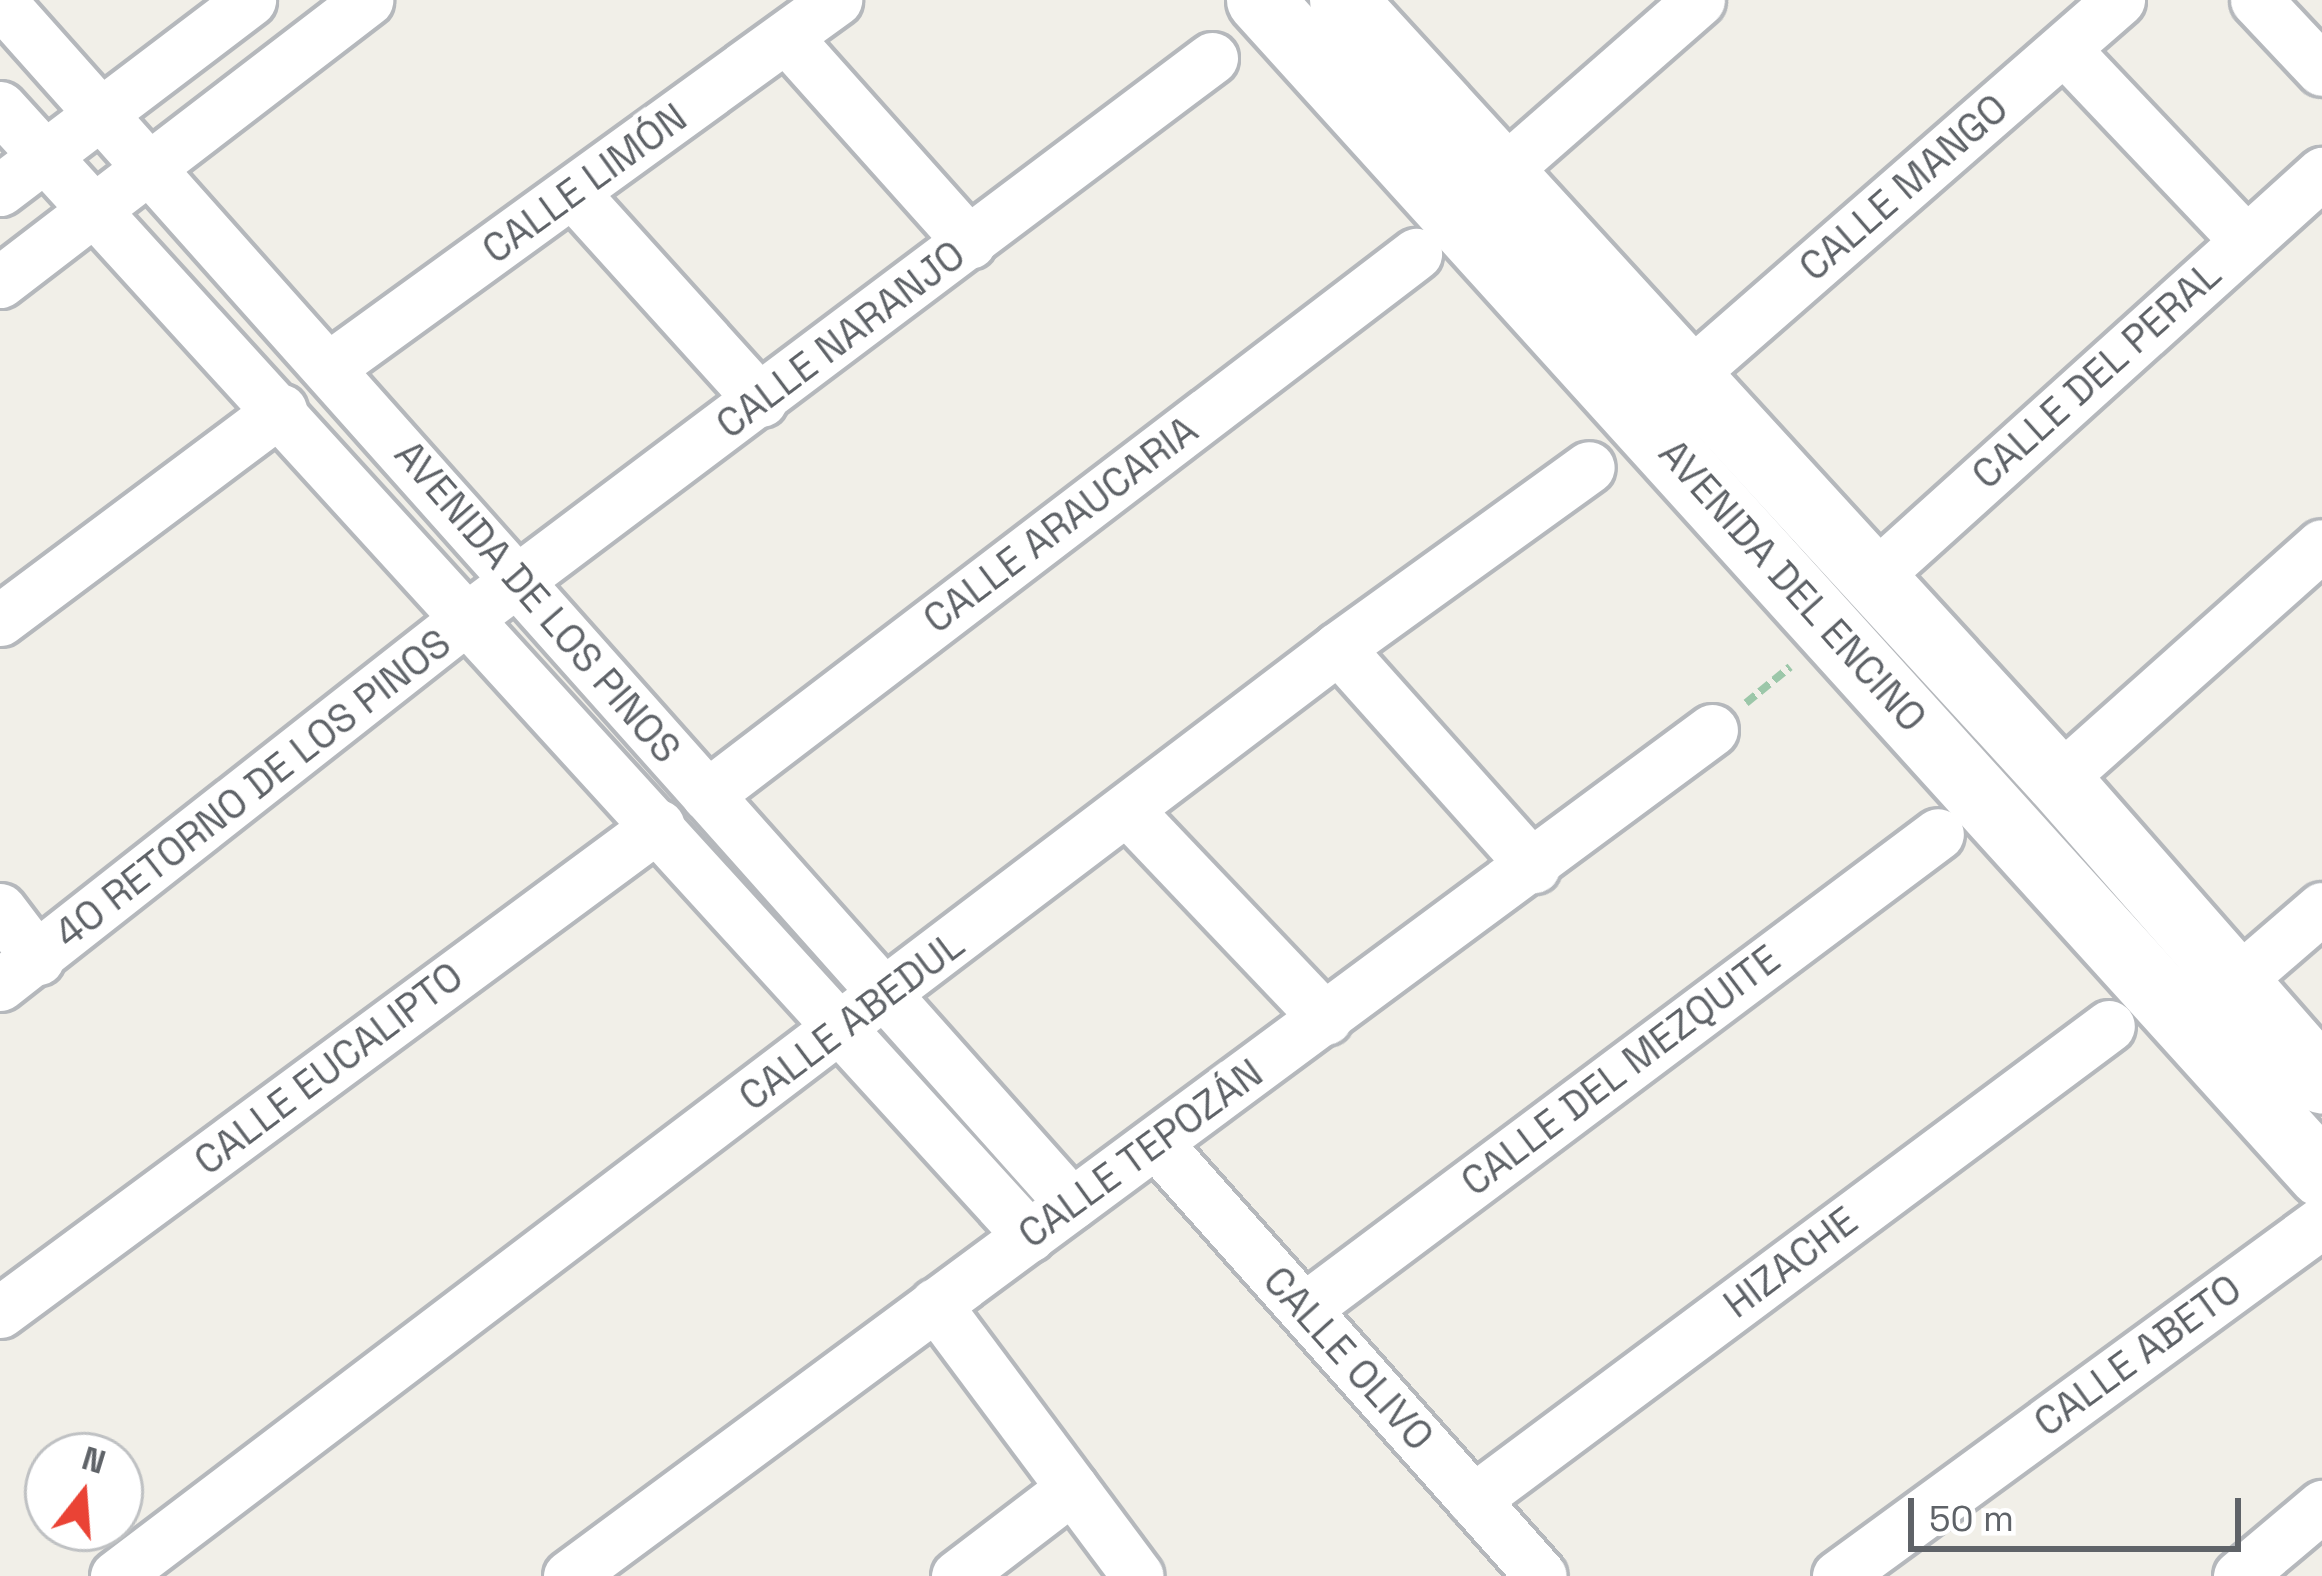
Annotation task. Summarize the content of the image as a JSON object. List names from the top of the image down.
{
  "streets": {
    "street": [
      "CALLE LIMÓN",
      "CALLE MANGO",
      "CALLE NARANJO",
      "CALLE DEL PERAL",
      "CALLE ARAUCARIA",
      "AVENIDA DEL ENCINO",
      "AVENIDA DE LOS PINOS",
      "4O RETORNO DE LOS PINOS",
      "CALLE ABEDUL",
      "CALLE EUCALIPTO",
      "CALLE DEL MEZQUITE",
      "CALLE TEPOZÁN",
      "HIZACHE",
      "CALLE ABETO",
      "CALLE OLIVO"
    ]
  },
  "crossings": [
    ["CALLE LIMÓN", "AVENIDA DE LOS PINOS"],
    ["CALLE MANGO", "AVENIDA DEL ENCINO"],
    ["CALLE NARANJO", "AVENIDA DE LOS PINOS"],
    ["CALLE NARANJO", "4O RETORNO DE LOS PINOS"],
    ["CALLE DEL PERAL", "AVENIDA DEL ENCINO"],
    ["CALLE ARAUCARIA", "AVENIDA DEL ENCINO"],
    ["CALLE ARAUCARIA", "AVENIDA DE LOS PINOS"],
    ["AVENIDA DE LOS PINOS", "4O RETORNO DE LOS PINOS"],
    ["AVENIDA DE LOS PINOS", "CALLE ABEDUL"],
    ["AVENIDA DE LOS PINOS", "CALLE EUCALIPTO"],
    ["AVENIDA DE LOS PINOS", "CALLE TEPOZÁN"],
    ["CALLE DEL MEZQUITE", "CALLE OLIVO"],
    ["CALLE TEPOZÁN", "CALLE OLIVO"],
    ["HIZACHE", "CALLE OLIVO"]
  ],
  "scale_bar": "50 m",
  "north": "top"
}
